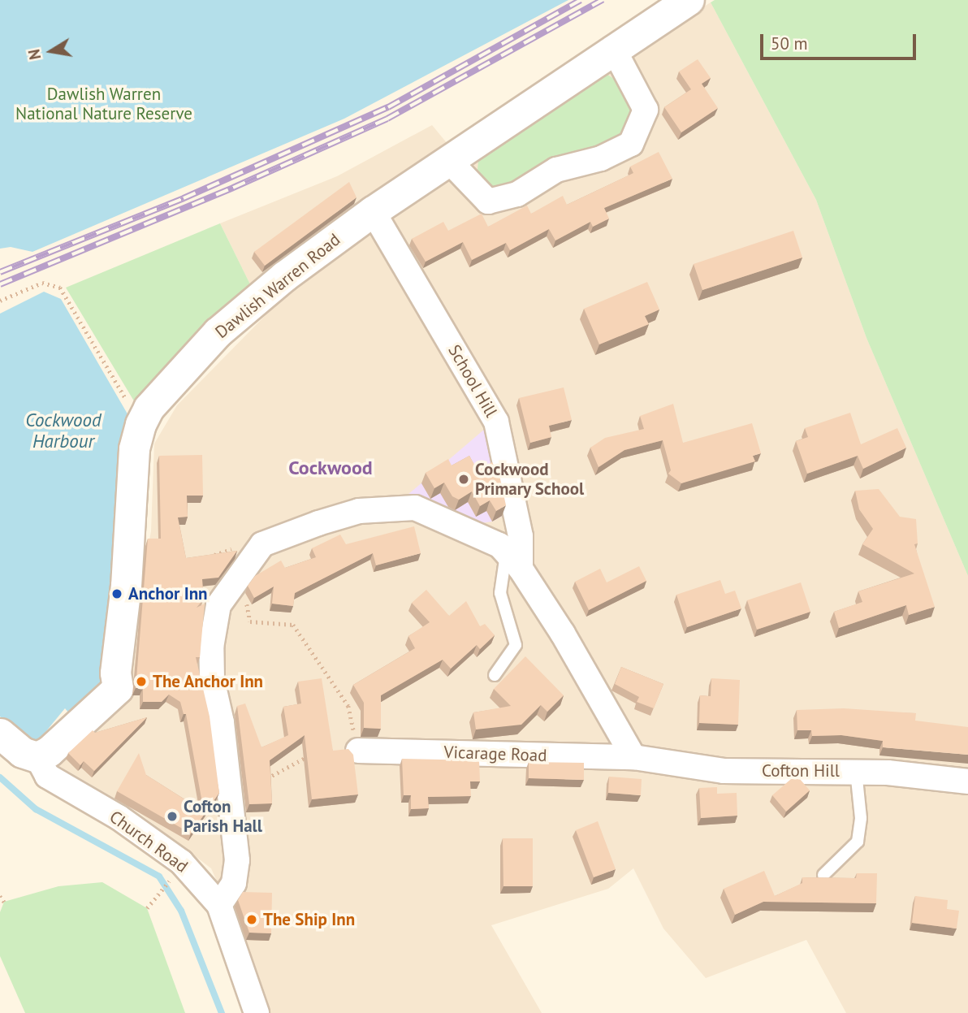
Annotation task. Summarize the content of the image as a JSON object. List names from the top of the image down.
{
  "streets": {
    "street": [
      "Dawlish Warren Road",
      "School Hill",
      "Vicarage Road",
      "Cofton Hill",
      "Church Road"
    ]
  },
  "crossings": [
    ["Dawlish Warren Road", "School Hill"],
    ["Dawlish Warren Road", "Church Road"],
    ["Vicarage Road", "Cofton Hill"]
  ],
  "districts": ["Cockwood"],
  "water": ["Cockwood Harbour"],
  "parks": ["Dawlish Warren National Nature Reserve"],
  "places": [
    "Cockwood Primary School",
    "Anchor Inn",
    "The Anchor Inn",
    "Cofton Parish Hall",
    "The Ship Inn"
  ],
  "scale_bar": "50 m",
  "north": "left"
}
